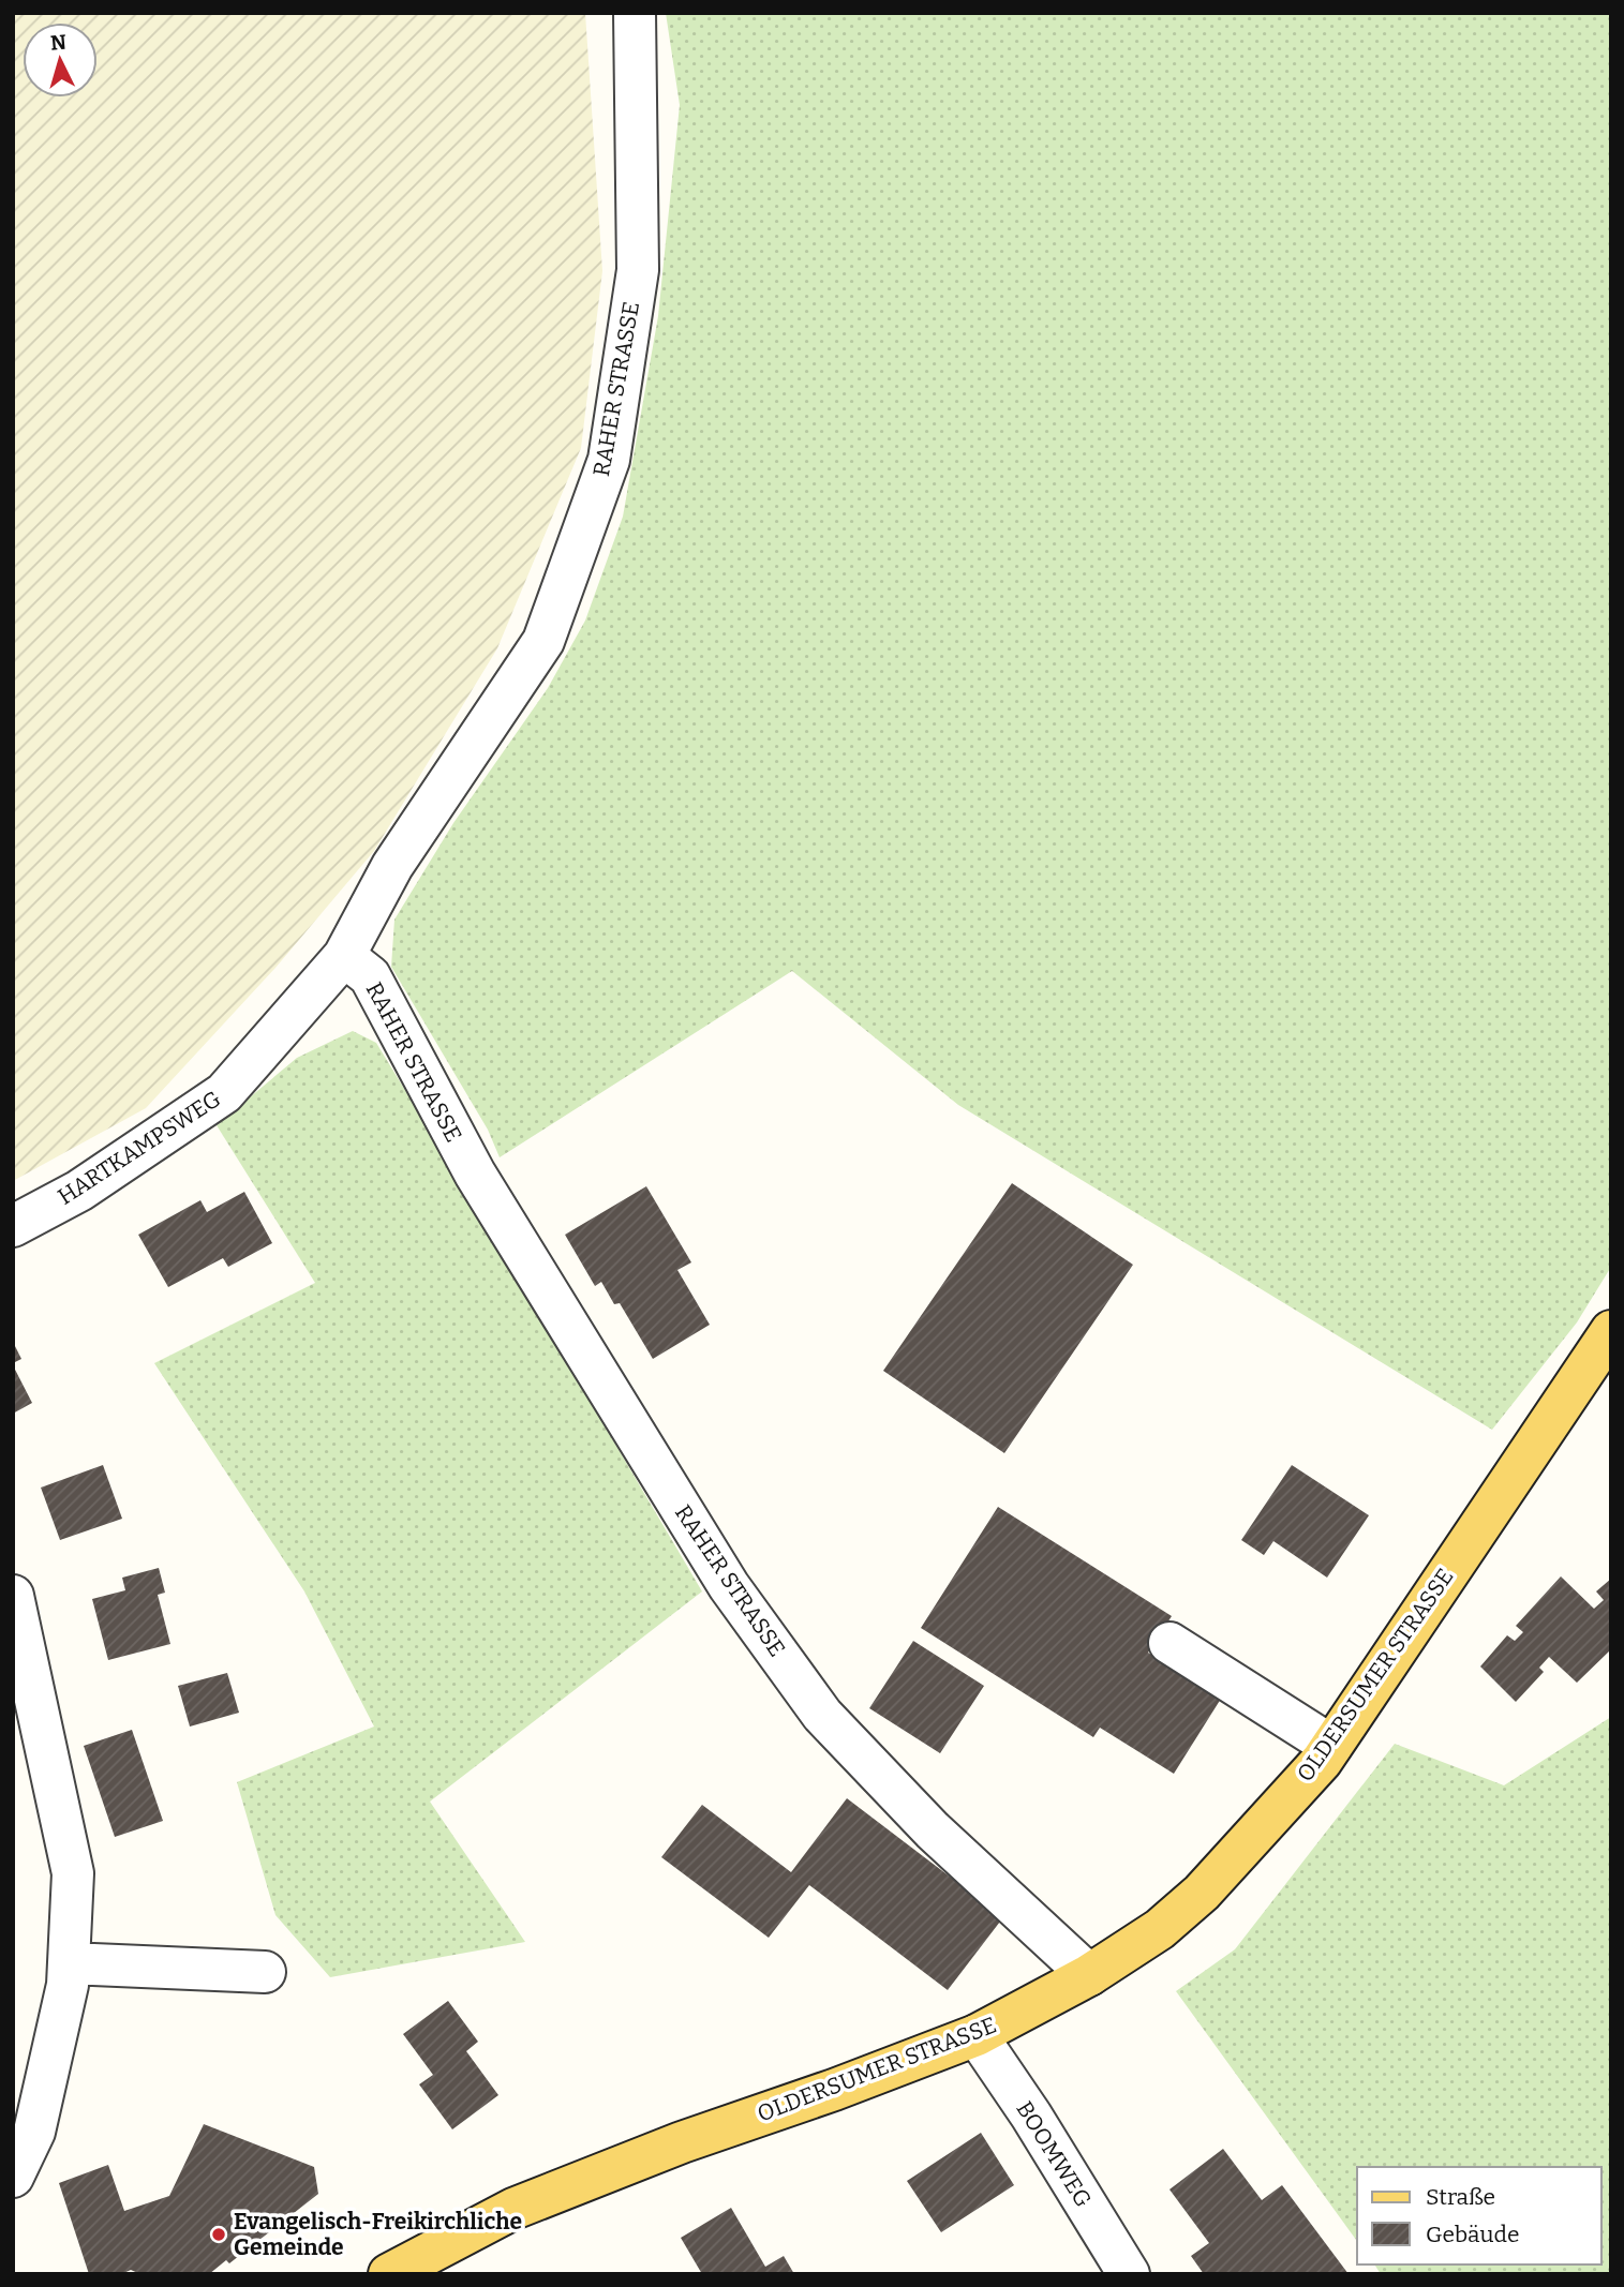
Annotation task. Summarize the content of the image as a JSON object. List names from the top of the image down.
{
  "streets": {
    "main road": ["OLDERSUMER STRASSE"],
    "street": ["RAHER STRASSE", "HARTKAMPSWEG", "BOOMWEG"]
  },
  "crossings": [
    ["RAHER STRASSE", "HARTKAMPSWEG"],
    ["RAHER STRASSE", "OLDERSUMER STRASSE"],
    ["OLDERSUMER STRASSE", "BOOMWEG"]
  ],
  "places": ["Evangelisch-Freikirchliche Gemeinde"],
  "legend": ["Straße", "Gebäude"],
  "north": "top"
}
